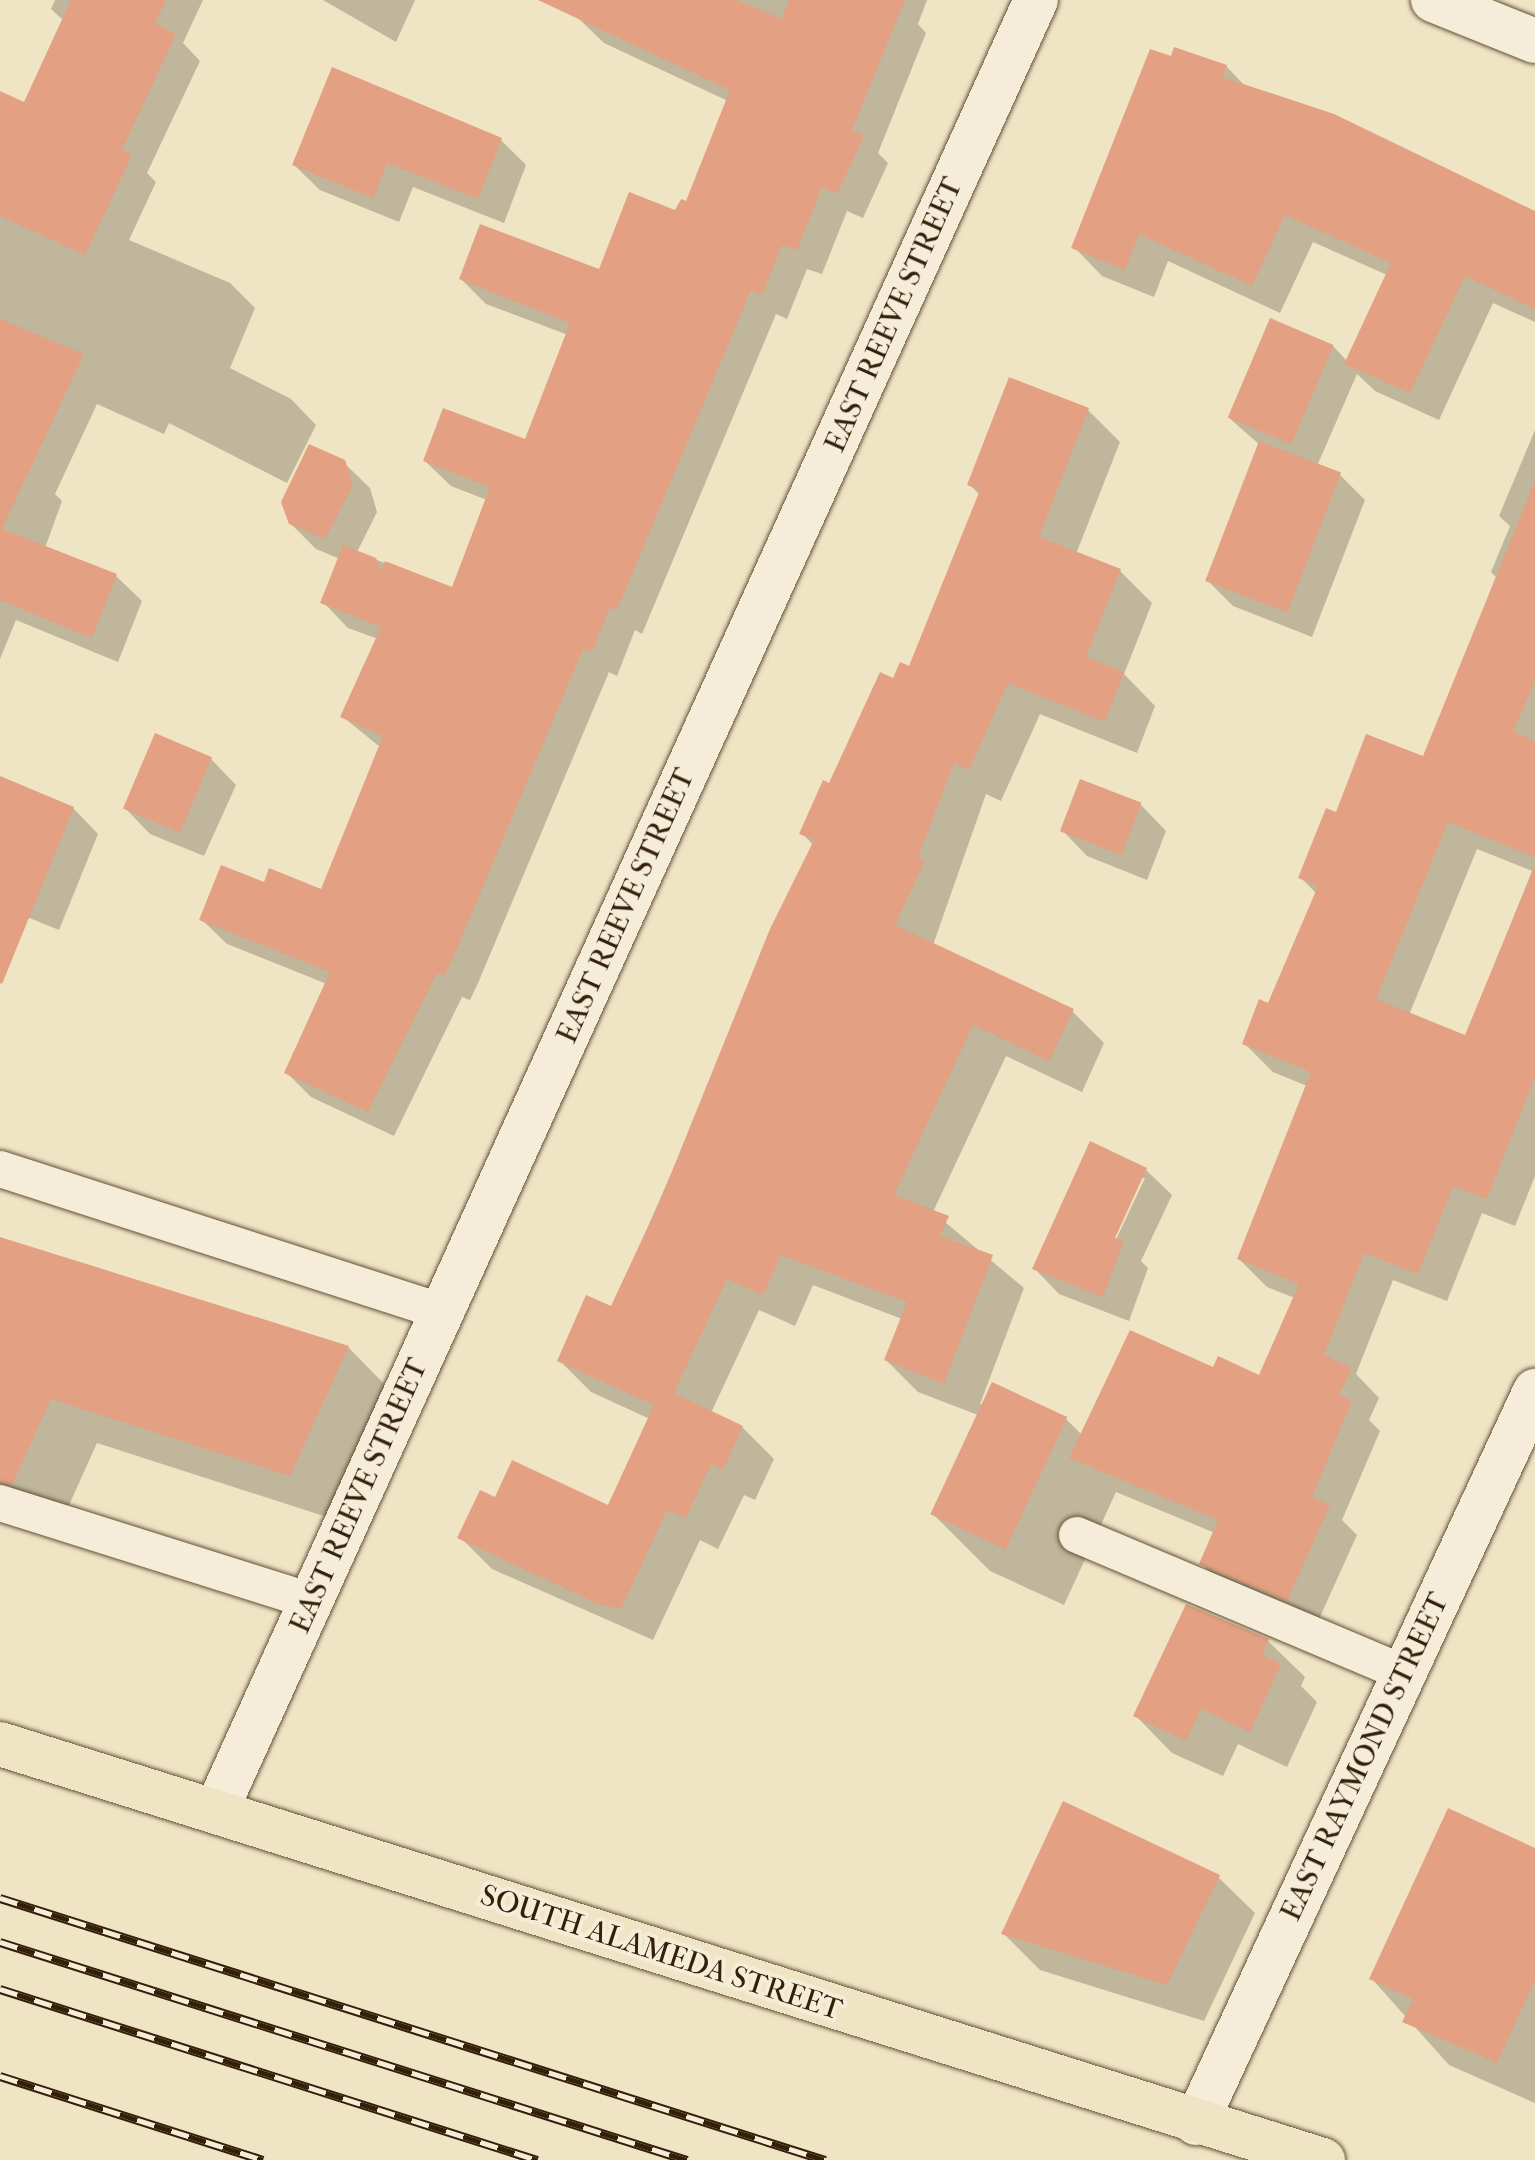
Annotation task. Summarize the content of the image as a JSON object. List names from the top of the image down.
{
  "streets": {
    "main road": ["SOUTH ALAMEDA STREET"],
    "street": ["EAST REEVE STREET", "EAST RAYMOND STREET"]
  },
  "crossings": [
    ["EAST REEVE STREET", "SOUTH ALAMEDA STREET"],
    ["EAST RAYMOND STREET", "SOUTH ALAMEDA STREET"]
  ]
}
